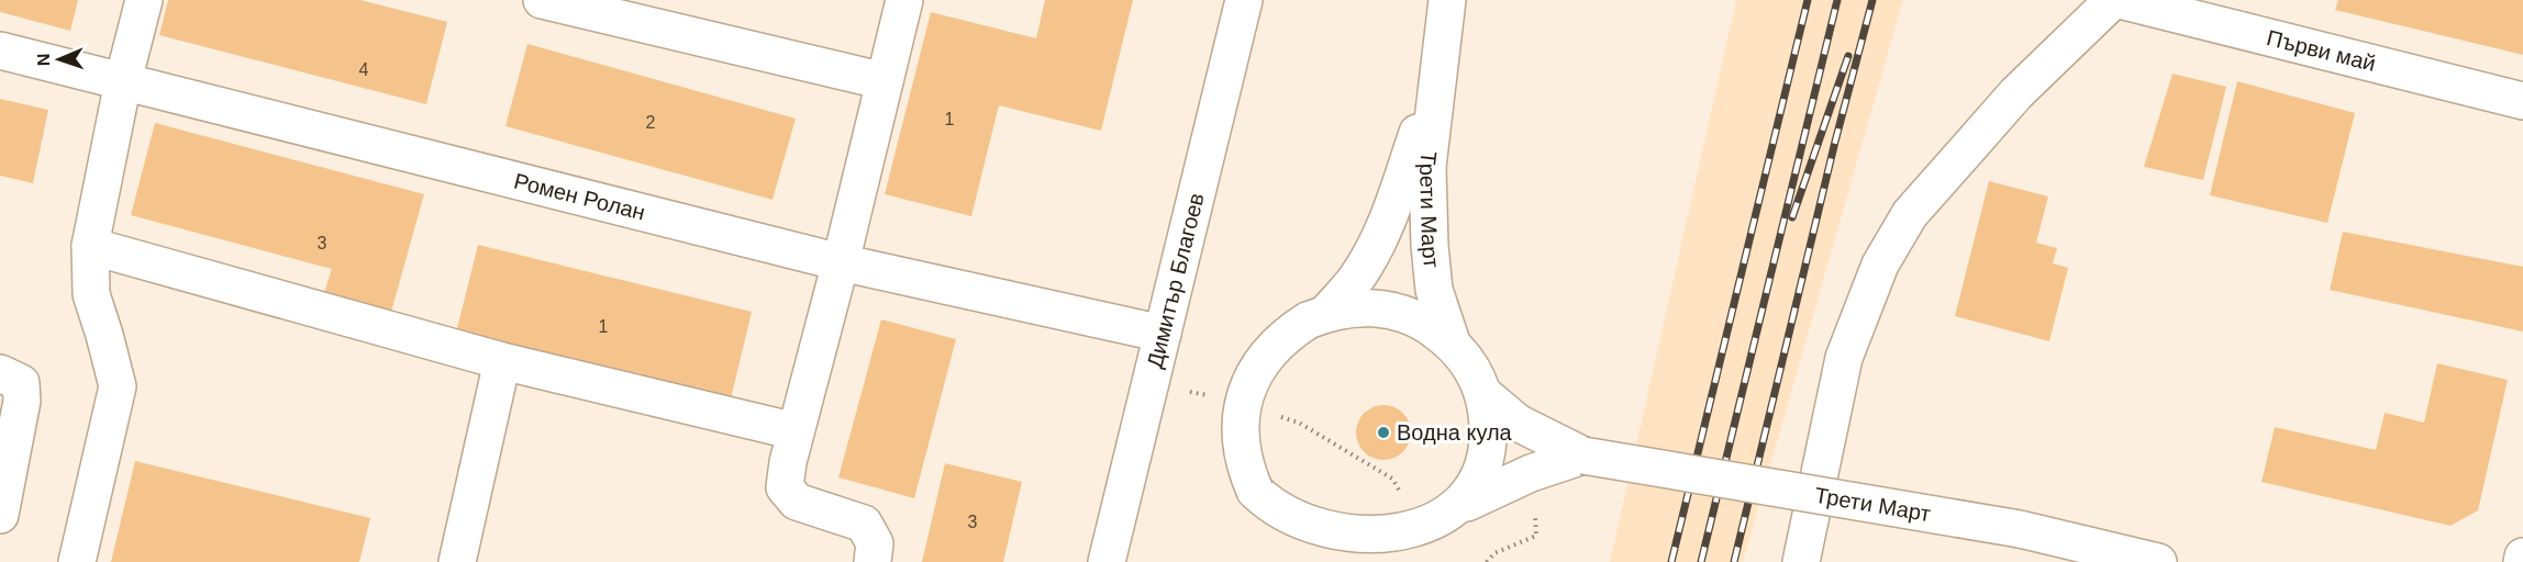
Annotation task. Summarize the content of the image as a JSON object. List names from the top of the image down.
{
  "streets": {
    "street": [
      "Първи май",
      "Ромен Ролан",
      "Трети Март",
      "Димитър Благоев"
    ]
  },
  "crossings": [
    ["Ромен Ролан", "Димитър Благоев"]
  ],
  "places": ["Водна кула"],
  "house_numbers": [
    "4",
    "1",
    "2",
    "3",
    "1",
    "3"
  ],
  "north": "left"
}
